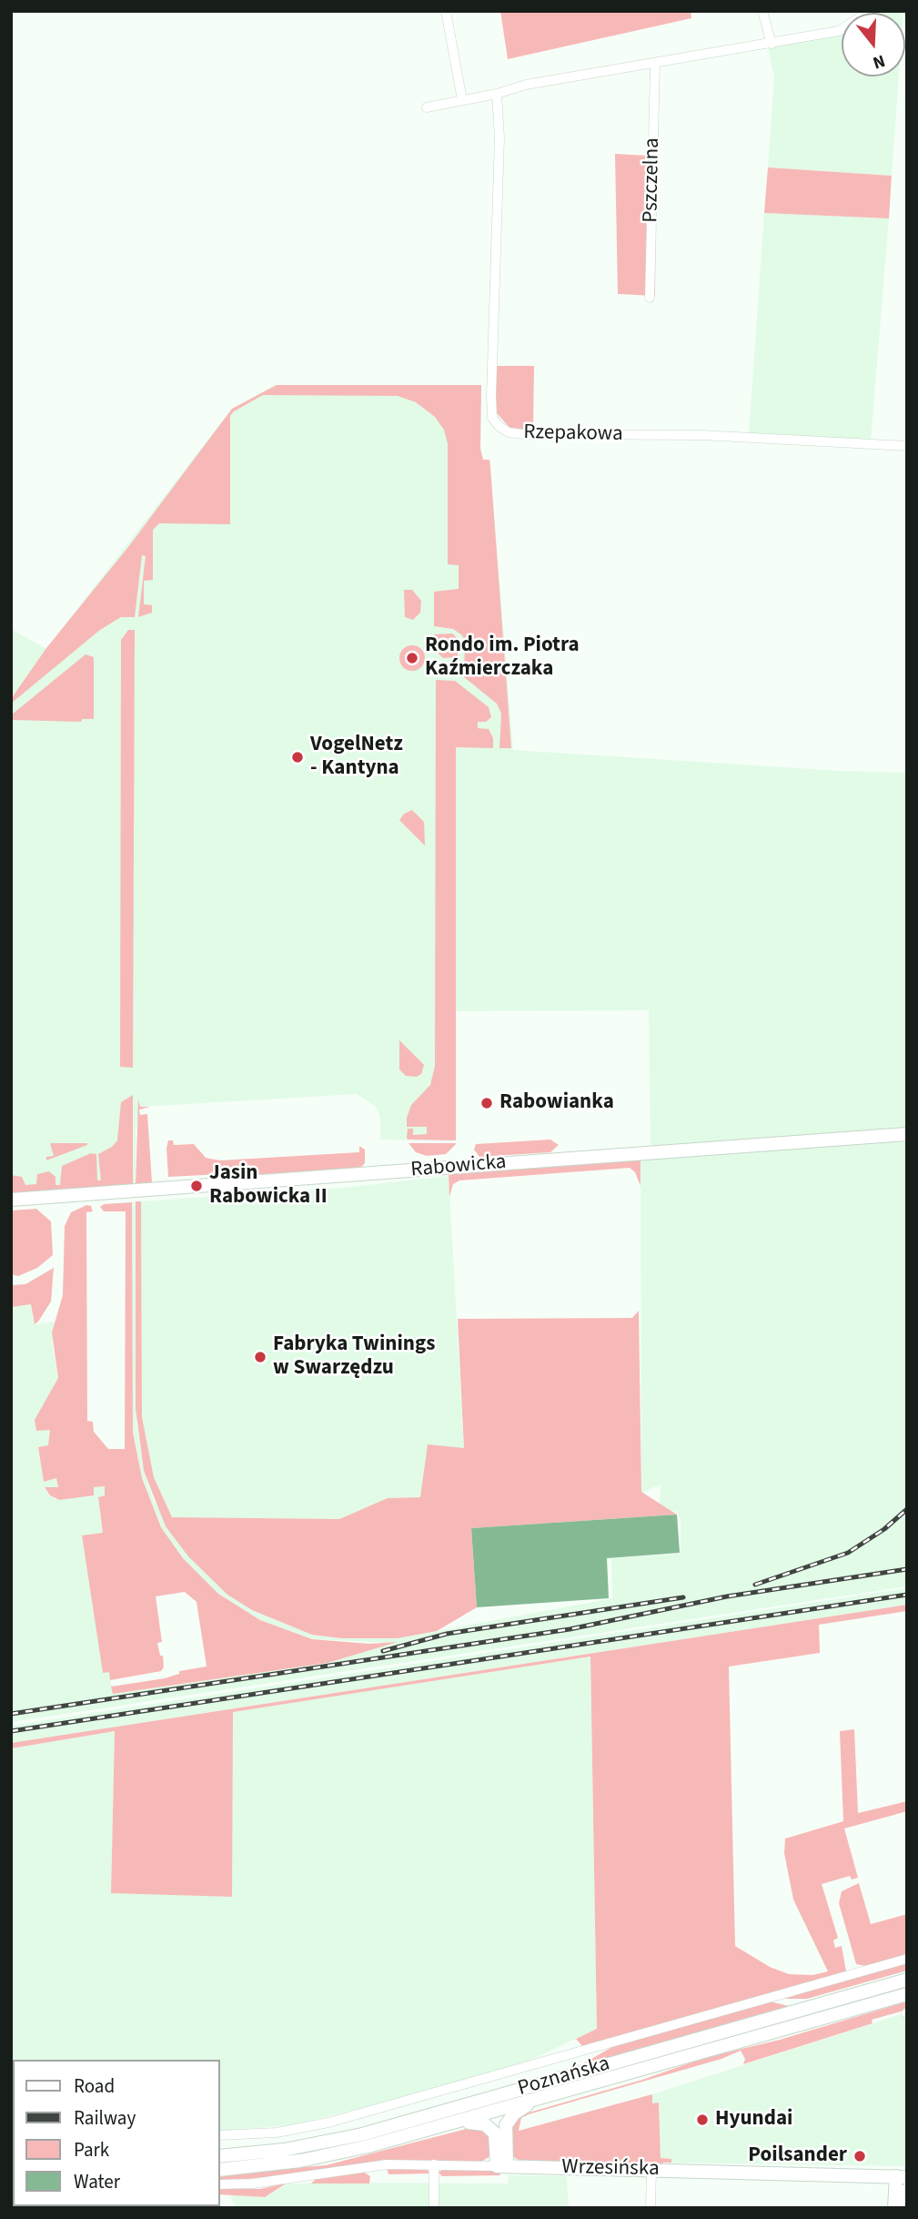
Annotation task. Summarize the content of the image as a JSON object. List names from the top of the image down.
{
  "streets": {
    "main road": ["Rabowicka", "Poznańska", "Wrzesińska"],
    "street": ["Pszczelna", "Rzepakowa"]
  },
  "places": [
    "Rondo im. Piotra Kaźmierczaka",
    "VogelNetz - Kantyna",
    "Rabowianka",
    "Jasin Rabowicka II",
    "Fabryka Twinings w Swarzędzu",
    "Hyundai",
    "Poilsander"
  ],
  "legend": [
    "Road",
    "Railway",
    "Park",
    "Water"
  ],
  "north": "bottom"
}
